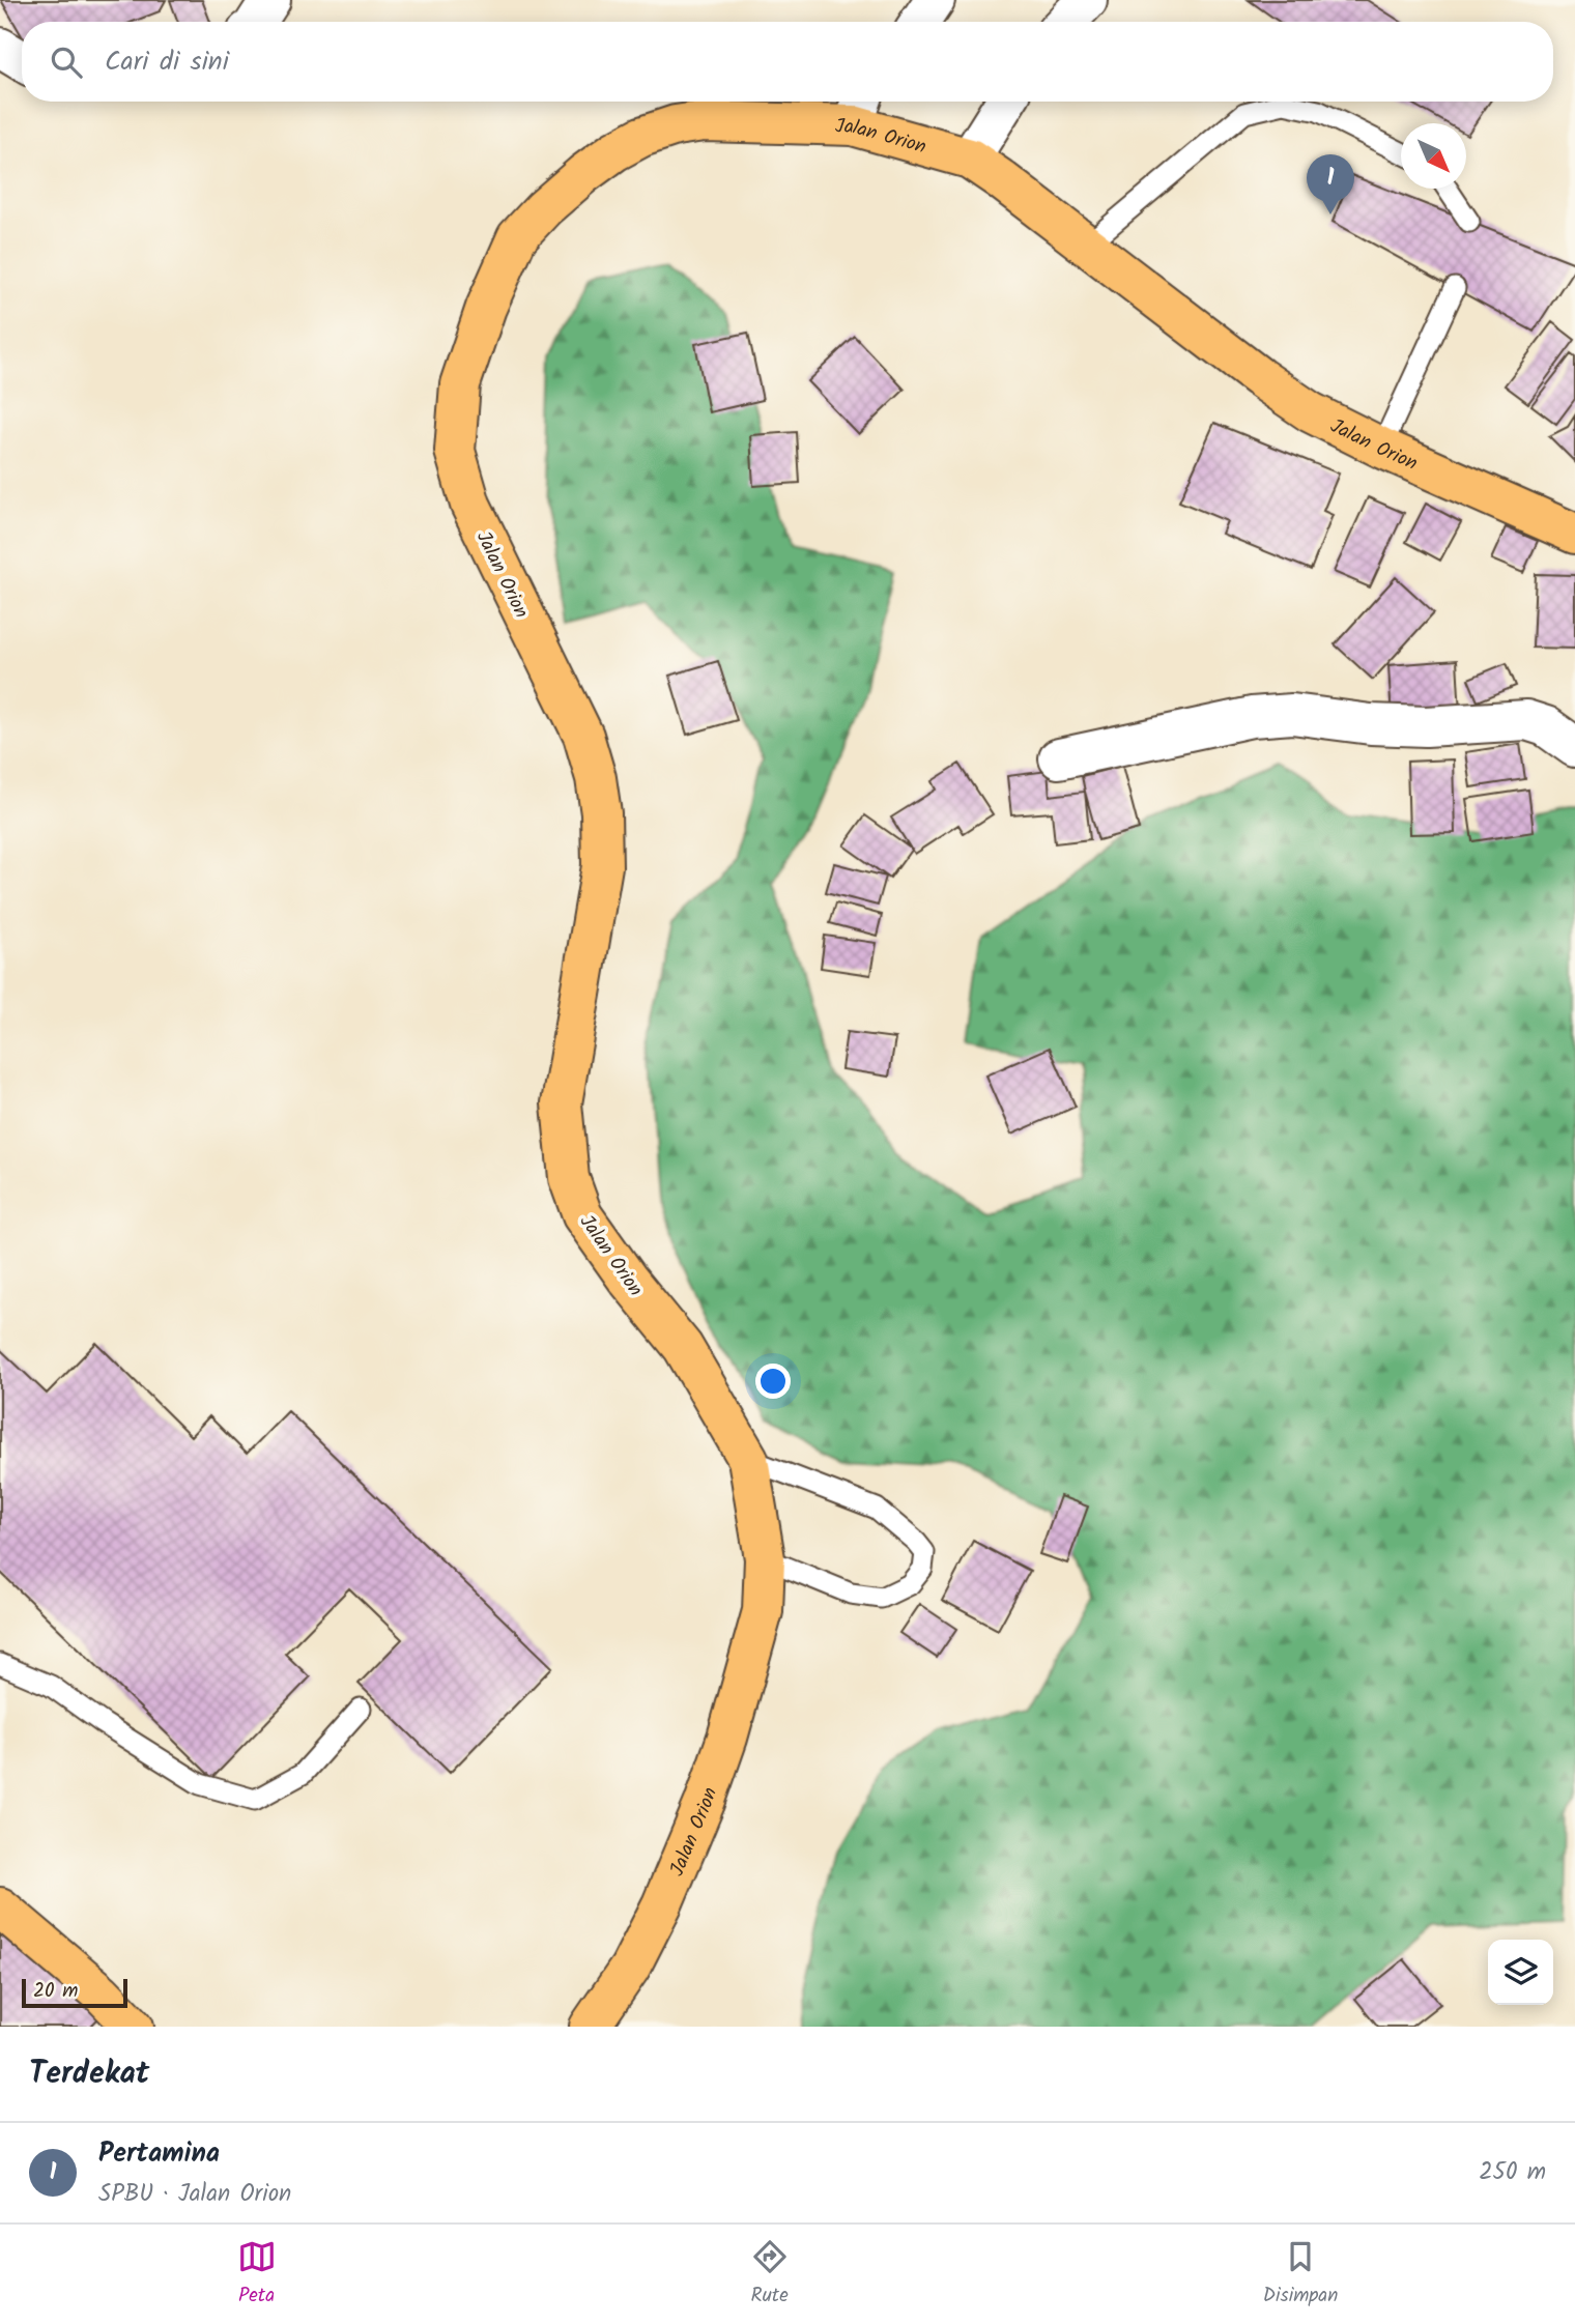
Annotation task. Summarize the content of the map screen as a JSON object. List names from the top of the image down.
{
  "streets": {
    "highway": ["Jalan Orion"]
  },
  "scale_bar": "20 m",
  "north": "bottom right",
  "page": {
    "search": "Cari di sini",
    "pins": "1",
    "scale": "20 m",
    "heading": "Terdekat",
    "list": [
      {
        "mark": "1",
        "name": "Pertamina",
        "note": "SPBU · Jalan Orion",
        "value": "250 m"
      }
    ],
    "nav": ["Peta", "Rute", "Disimpan"]
  }
}
